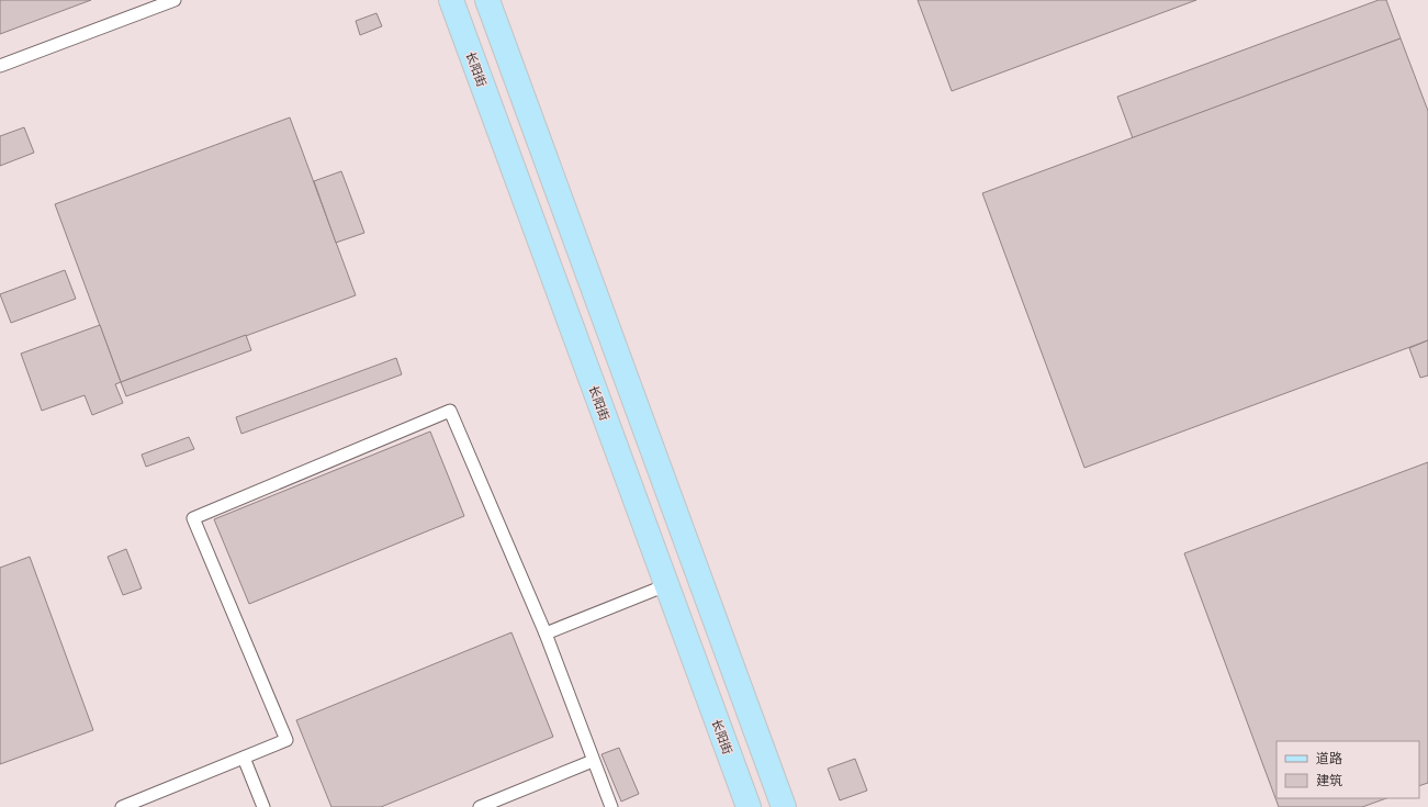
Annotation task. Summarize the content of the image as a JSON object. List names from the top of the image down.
{
  "streets": {
    "main road": ["长阳街"]
  },
  "legend": ["道路", "建筑"]
}
